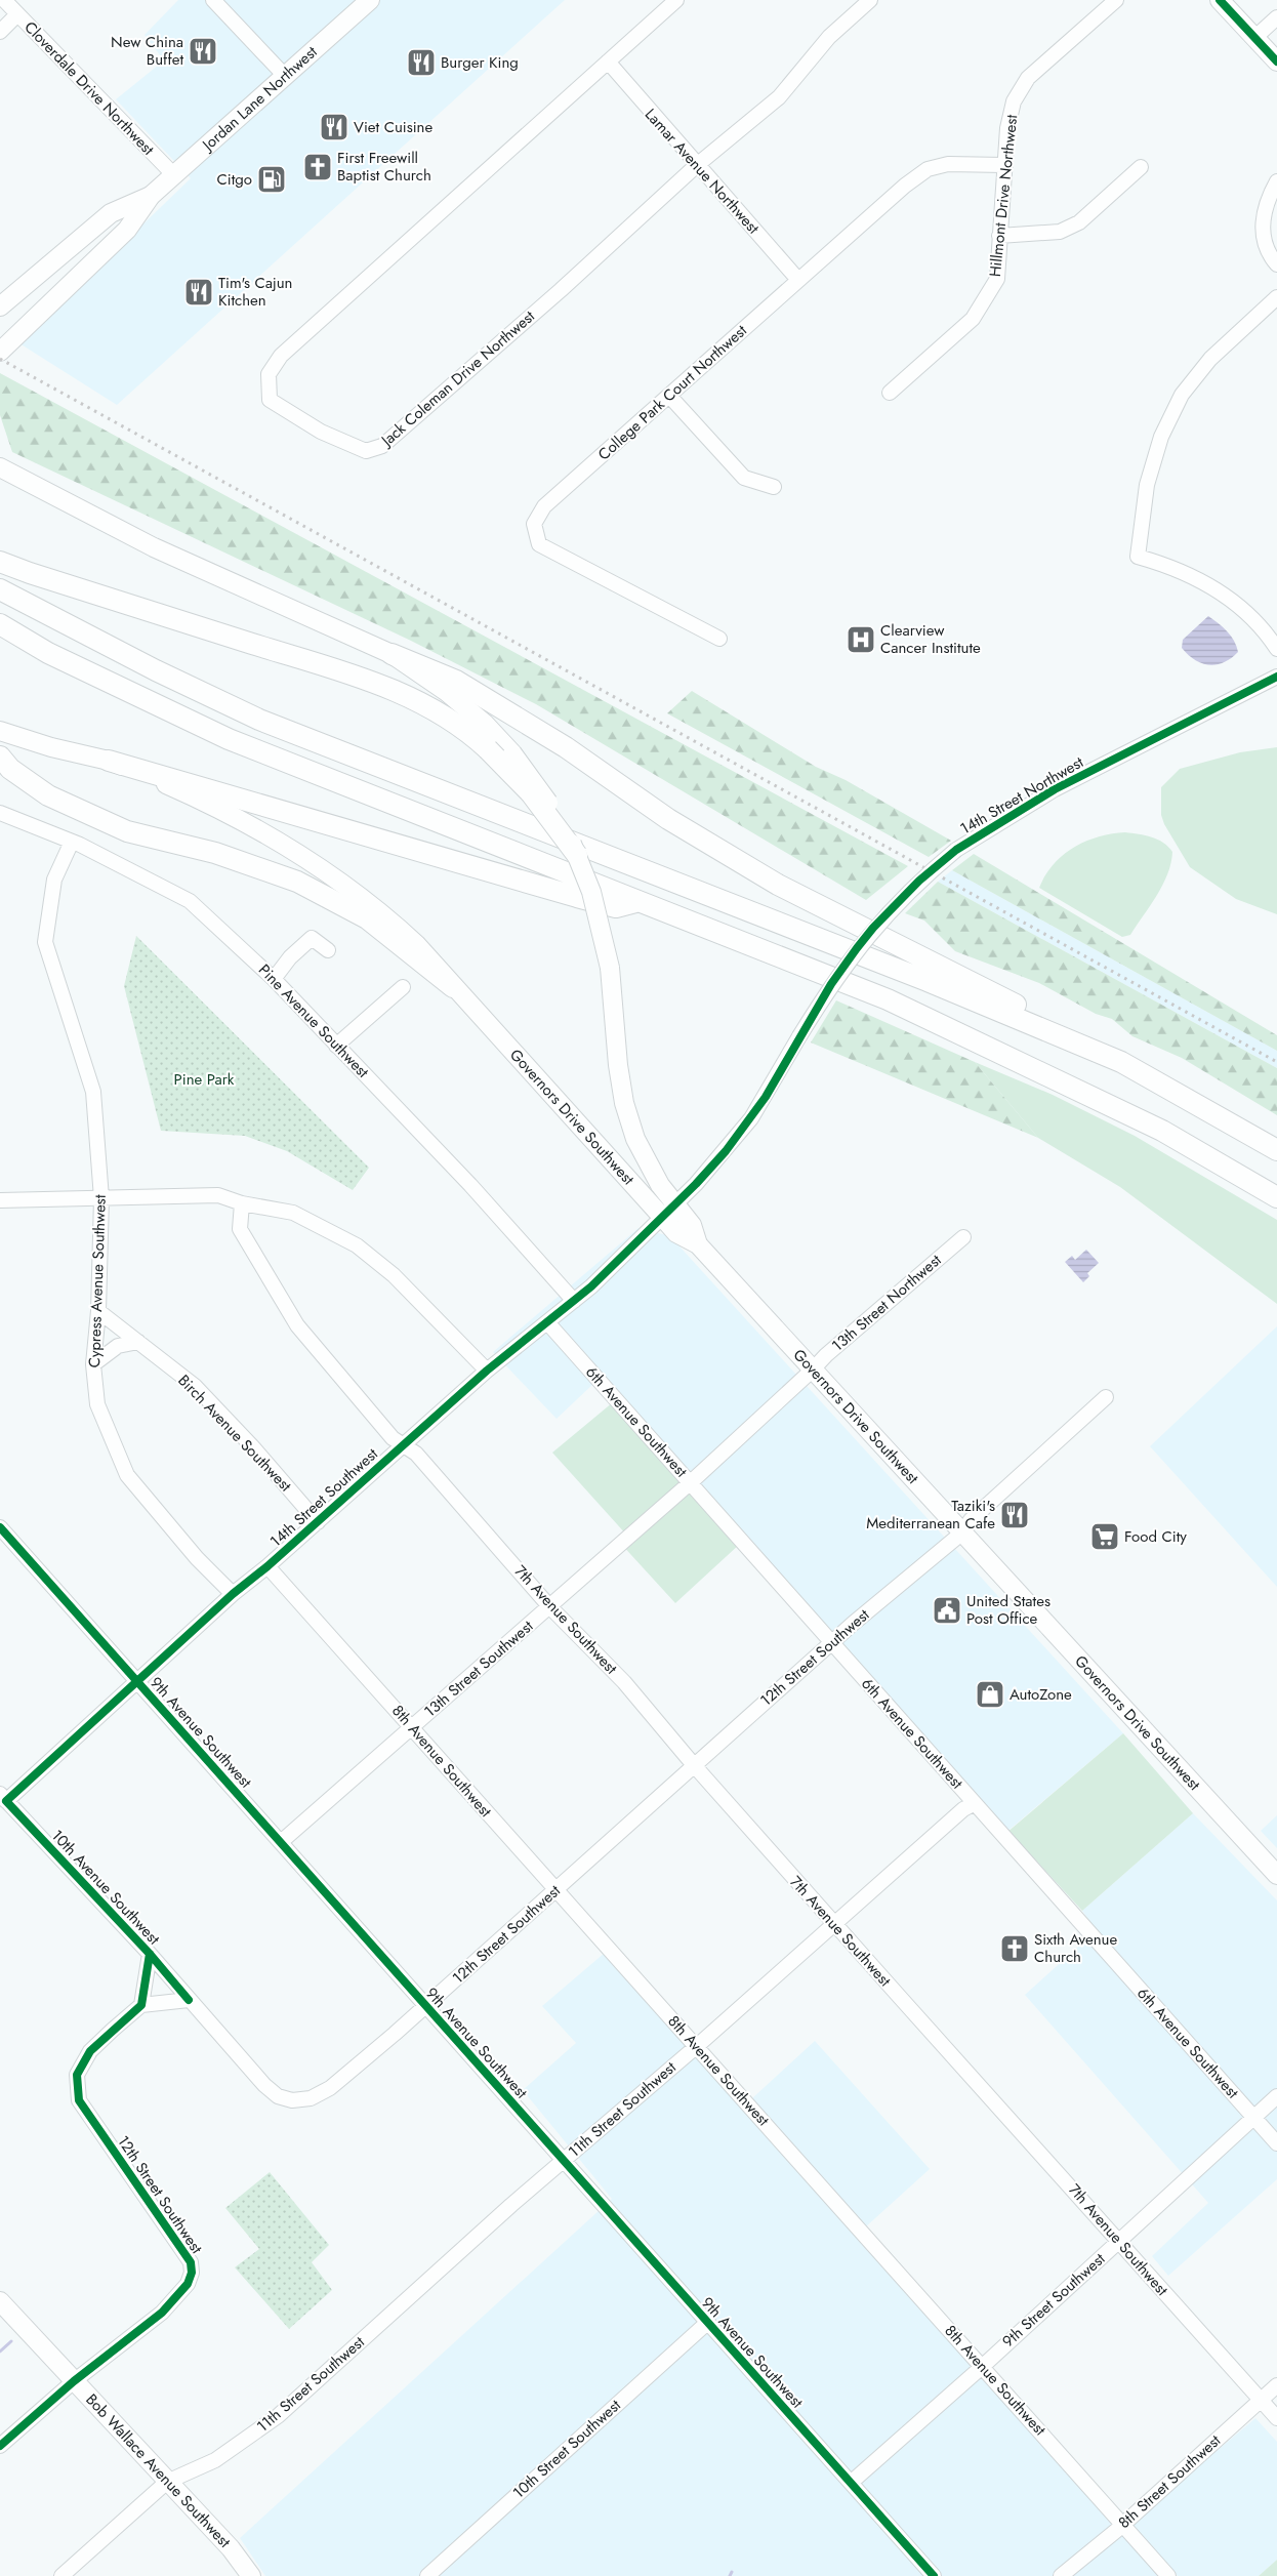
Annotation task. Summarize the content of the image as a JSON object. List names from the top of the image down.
{
  "streets": {
    "main road": ["Jordan Lane Northwest", "Governors Drive Southwest", "Bob Wallace Avenue Southwest"],
    "street": [
      "Cloverdale Drive Northwest",
      "Lamar Avenue Northwest",
      "Hillmont Drive Northwest",
      "Jack Coleman Drive Northwest",
      "College Park Court Northwest",
      "14th Street Northwest",
      "Pine Avenue Southwest",
      "Cypress Avenue Southwest",
      "13th Street Northwest",
      "6th Avenue Southwest",
      "Birch Avenue Southwest",
      "14th Street Southwest",
      "7th Avenue Southwest",
      "12th Street Southwest",
      "13th Street Southwest",
      "9th Avenue Southwest",
      "8th Avenue Southwest",
      "10th Avenue Southwest",
      "11th Street Southwest",
      "9th Street Southwest",
      "10th Street Southwest",
      "8th Street Southwest"
    ]
  },
  "crossings": [
    ["Cloverdale Drive Northwest", "Jordan Lane Northwest"],
    ["Lamar Avenue Northwest", "Jack Coleman Drive Northwest"],
    ["Lamar Avenue Northwest", "College Park Court Northwest"],
    ["Hillmont Drive Northwest", "College Park Court Northwest"],
    ["14th Street Northwest", "Governors Drive Southwest"],
    ["14th Street Northwest", "14th Street Southwest"],
    ["Pine Avenue Southwest", "Cypress Avenue Southwest"],
    ["Pine Avenue Southwest", "14th Street Southwest"],
    ["Governors Drive Southwest", "13th Street Northwest"],
    ["Governors Drive Southwest", "14th Street Southwest"],
    ["Governors Drive Southwest", "12th Street Southwest"],
    ["Governors Drive Southwest", "13th Street Southwest"],
    ["Cypress Avenue Southwest", "Birch Avenue Southwest"],
    ["Cypress Avenue Southwest", "14th Street Southwest"],
    ["13th Street Northwest", "13th Street Southwest"],
    ["6th Avenue Southwest", "14th Street Southwest"],
    ["6th Avenue Southwest", "12th Street Southwest"],
    ["6th Avenue Southwest", "13th Street Southwest"],
    ["6th Avenue Southwest", "11th Street Southwest"],
    ["6th Avenue Southwest", "9th Street Southwest"],
    ["Birch Avenue Southwest", "14th Street Southwest"],
    ["14th Street Southwest", "7th Avenue Southwest"],
    ["14th Street Southwest", "9th Avenue Southwest"],
    ["14th Street Southwest", "8th Avenue Southwest"],
    ["14th Street Southwest", "10th Avenue Southwest"],
    ["7th Avenue Southwest", "12th Street Southwest"],
    ["7th Avenue Southwest", "13th Street Southwest"],
    ["7th Avenue Southwest", "11th Street Southwest"],
    ["7th Avenue Southwest", "9th Street Southwest"],
    ["7th Avenue Southwest", "8th Street Southwest"],
    ["12th Street Southwest", "9th Avenue Southwest"],
    ["12th Street Southwest", "8th Avenue Southwest"],
    ["12th Street Southwest", "10th Avenue Southwest"],
    ["12th Street Southwest", "Bob Wallace Avenue Southwest"],
    ["13th Street Southwest", "9th Avenue Southwest"],
    ["13th Street Southwest", "8th Avenue Southwest"],
    ["9th Avenue Southwest", "11th Street Southwest"],
    ["9th Avenue Southwest", "9th Street Southwest"],
    ["9th Avenue Southwest", "10th Street Southwest"],
    ["8th Avenue Southwest", "11th Street Southwest"],
    ["8th Avenue Southwest", "9th Street Southwest"],
    ["8th Avenue Southwest", "8th Street Southwest"],
    ["11th Street Southwest", "Bob Wallace Avenue Southwest"]
  ],
  "parks": ["Pine Park"],
  "places": {
    "restaurant": [
      "New China Buffet",
      "Burger King",
      "Viet Cuisine",
      "Tim's Cajun Kitchen",
      "Taziki's Mediterranean Cafe"
    ],
    "church": ["First Freewill Baptist Church", "Sixth Avenue Church"],
    "fuel station": ["Citgo"],
    "hospital": ["Clearview Cancer Institute"],
    "supermarket": ["Food City"],
    "public building": ["United States Post Office"],
    "shop": ["AutoZone"]
  }
}
